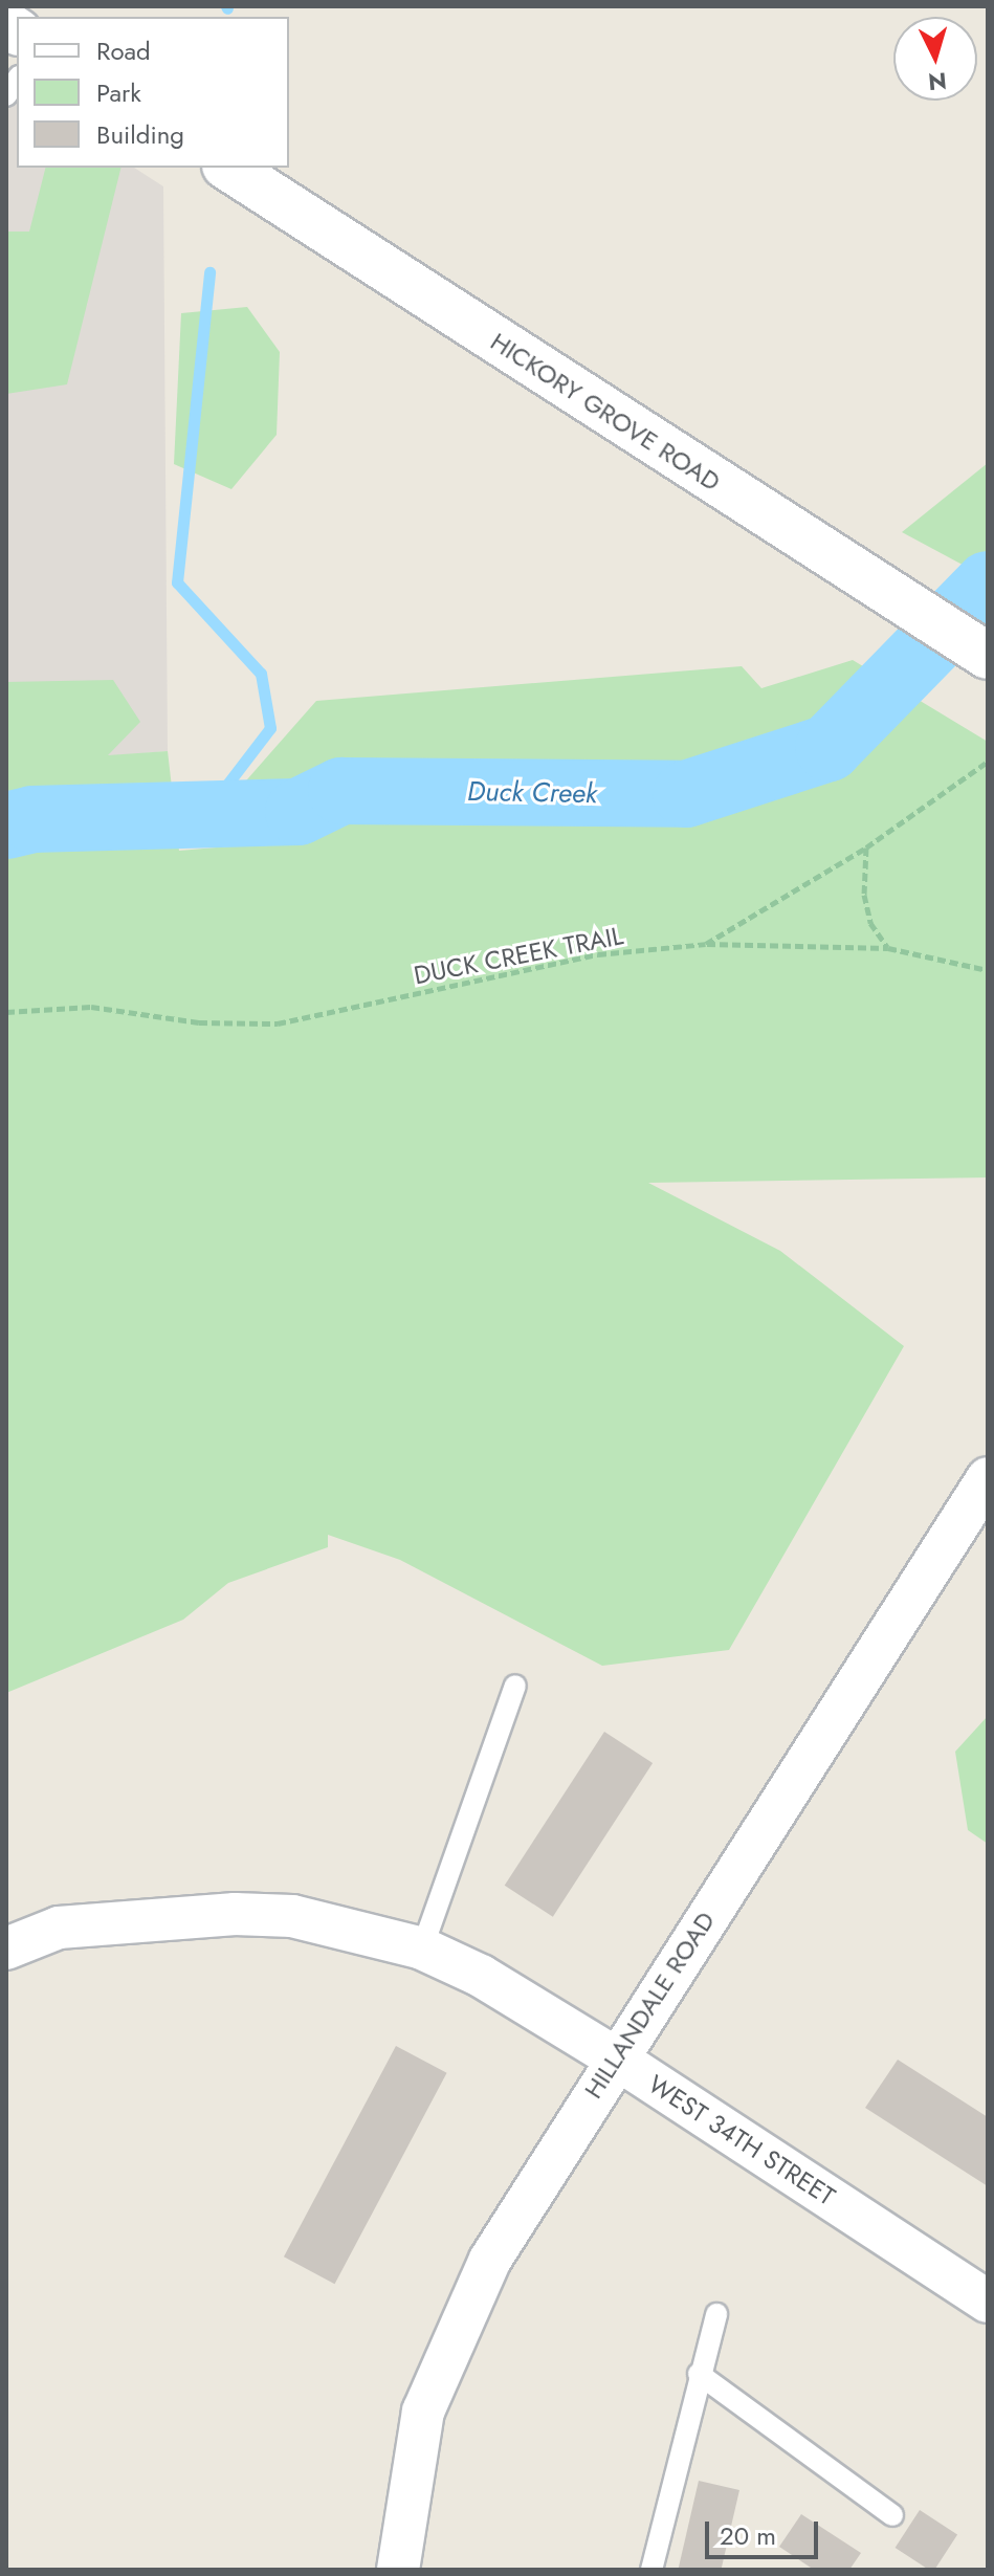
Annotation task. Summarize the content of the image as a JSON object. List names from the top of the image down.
{
  "streets": {
    "main road": ["HICKORY GROVE ROAD"],
    "street": ["HILLANDALE ROAD", "WEST 34TH STREET"],
    "path": ["DUCK CREEK TRAIL"]
  },
  "crossings": [
    ["HILLANDALE ROAD", "WEST 34TH STREET"]
  ],
  "water": ["Duck Creek"],
  "legend": ["Road", "Park", "Building"],
  "scale_bar": "20 m",
  "north": "bottom"
}
